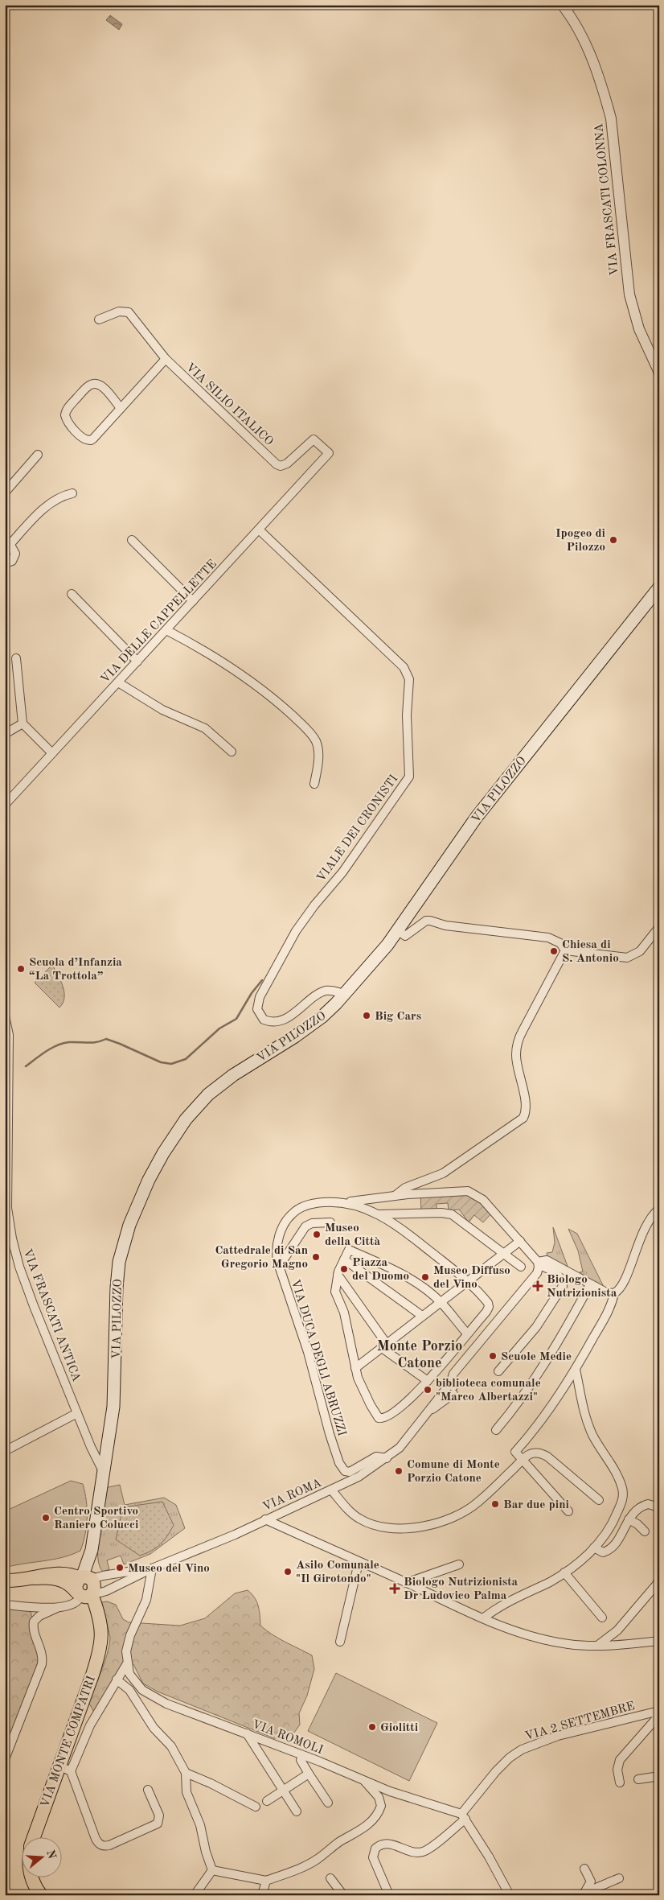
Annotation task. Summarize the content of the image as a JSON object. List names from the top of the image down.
{
  "streets": {
    "main road": ["VIA PILOZZO", "VIA MONTE COMPATRI"],
    "street": [
      "VIA FRASCATI COLONNA",
      "VIA SILIO ITALICO",
      "VIA DELLE CAPPELLETTE",
      "VIALE DEI CRONISTI",
      "VIA FRASCATI ANTICA",
      "VIA DUCA DEGLI ABRUZZI",
      "VIA ROMA",
      "VIA 2 SETTEMBRE",
      "VIA ROMOLI"
    ]
  },
  "crossings": [
    ["VIA SILIO ITALICO", "VIA DELLE CAPPELLETTE"],
    ["VIA DELLE CAPPELLETTE", "VIALE DEI CRONISTI"],
    ["VIA PILOZZO", "VIALE DEI CRONISTI"],
    ["VIA PILOZZO", "VIA FRASCATI ANTICA"],
    ["VIA PILOZZO", "VIA MONTE COMPATRI"],
    ["VIA DUCA DEGLI ABRUZZI", "VIA ROMA"],
    ["VIA ROMA", "VIA ROMOLI"],
    ["VIA 2 SETTEMBRE", "VIA ROMOLI"]
  ],
  "districts": ["Monte Porzio Catone"],
  "places": {
    "other": [
      "Ipogeo di Pilozzo",
      "Chiesa di S. Antonio",
      "Scuola d’Infanzia “La Trottola”",
      "Big Cars",
      "Museo della Città",
      "Cattedrale di San Gregorio Magno",
      "Piazza del Duomo",
      "Museo Diffuso del Vino",
      "Scuole Medie",
      "biblioteca comunale \"Marco Albertazzi\"",
      "Comune di Monte Porzio Catone",
      "Bar due pini",
      "Centro Sportivo Raniero Colucci",
      "Museo del Vino",
      "Asilo Comunale \"Il Girotondo\"",
      "Giolitti"
    ],
    "health": ["Biologo Nutrizionista", "Biologo Nutrizionista Dr Ludovico Palma"]
  },
  "north": "right"
}
